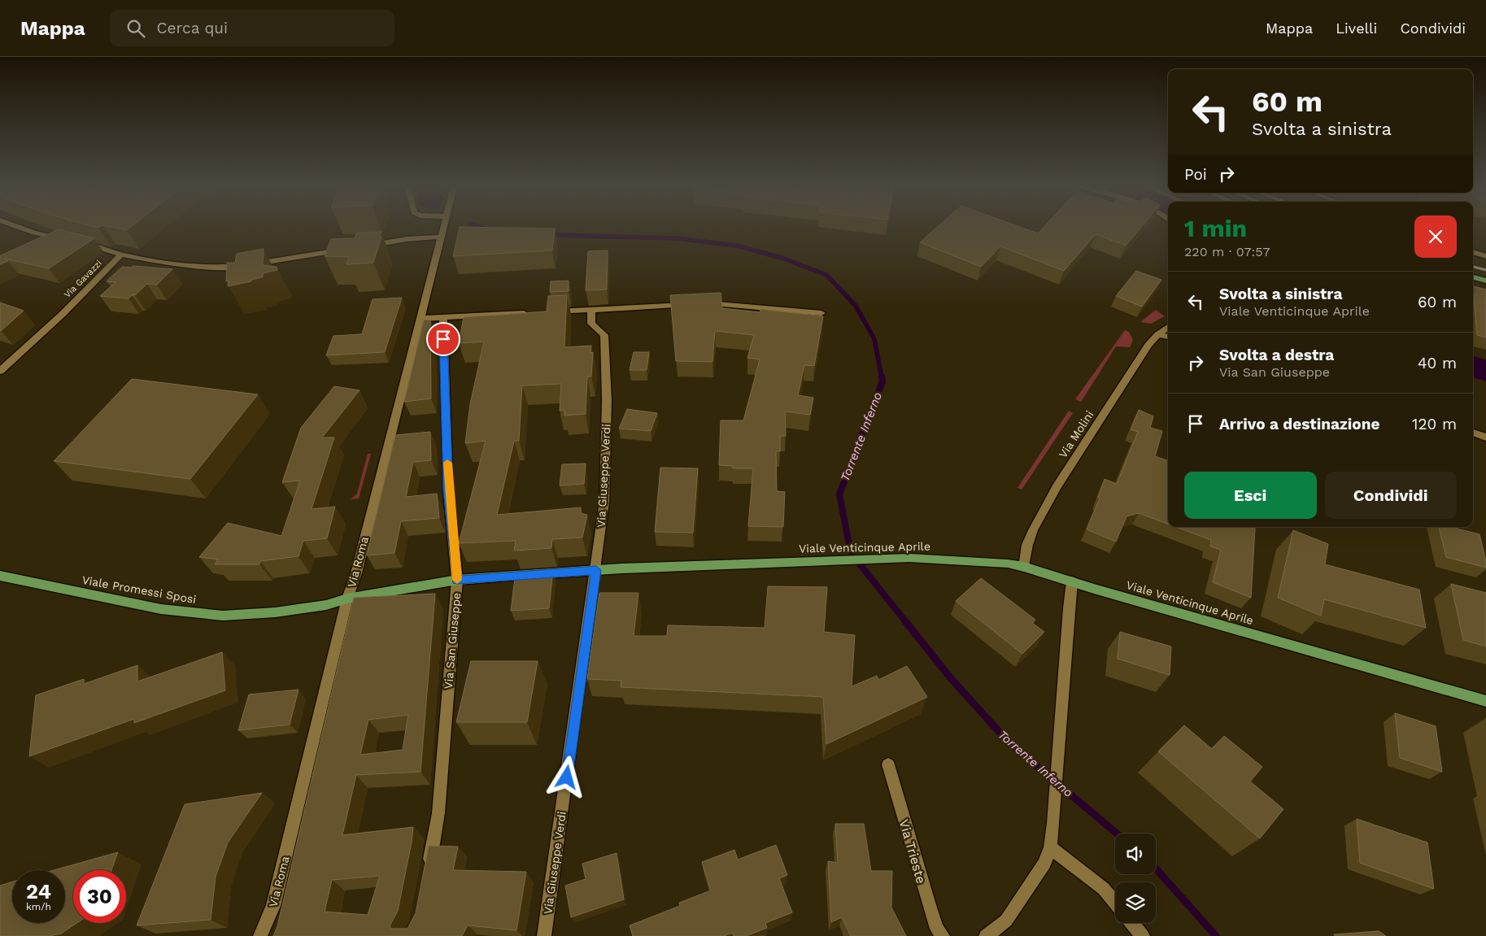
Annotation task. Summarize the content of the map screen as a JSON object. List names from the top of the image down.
{
  "streets": {
    "main road": ["Viale Venticinque Aprile", "Viale Promessi Sposi"],
    "street": [
      "Via Gavazzi",
      "Via Molini",
      "Via Giuseppe Verdi",
      "Via Roma",
      "Via San Giuseppe",
      "Via Trieste"
    ]
  },
  "crossings": [
    ["Via Molini", "Viale Venticinque Aprile"],
    ["Via Giuseppe Verdi", "Viale Venticinque Aprile"],
    ["Viale Venticinque Aprile", "Via Roma"],
    ["Viale Venticinque Aprile", "Viale Promessi Sposi"],
    ["Viale Venticinque Aprile", "Via San Giuseppe"],
    ["Via Roma", "Viale Promessi Sposi"]
  ],
  "water": ["Torrente Inferno"],
  "page": {
    "header": "Mappa",
    "search": "Cerca qui",
    "nav": ["Mappa", "Livelli", "Condividi"],
    "turn": ["60 m", "Svolta a sinistra"],
    "then": "Poi",
    "heading": ["1 min", "220 m · 07:57"],
    "list": [
      {
        "name": "Svolta a sinistra",
        "note": "Viale Venticinque Aprile",
        "value": "60 m"
      },
      {
        "name": "Svolta a destra",
        "note": "Via San Giuseppe",
        "value": "40 m"
      },
      {
        "name": "Arrivo a destinazione",
        "value": "120 m"
      }
    ],
    "buttons": ["Esci", "Condividi"],
    "speed": "24 km/h",
    "limit": "30"
  }
}
